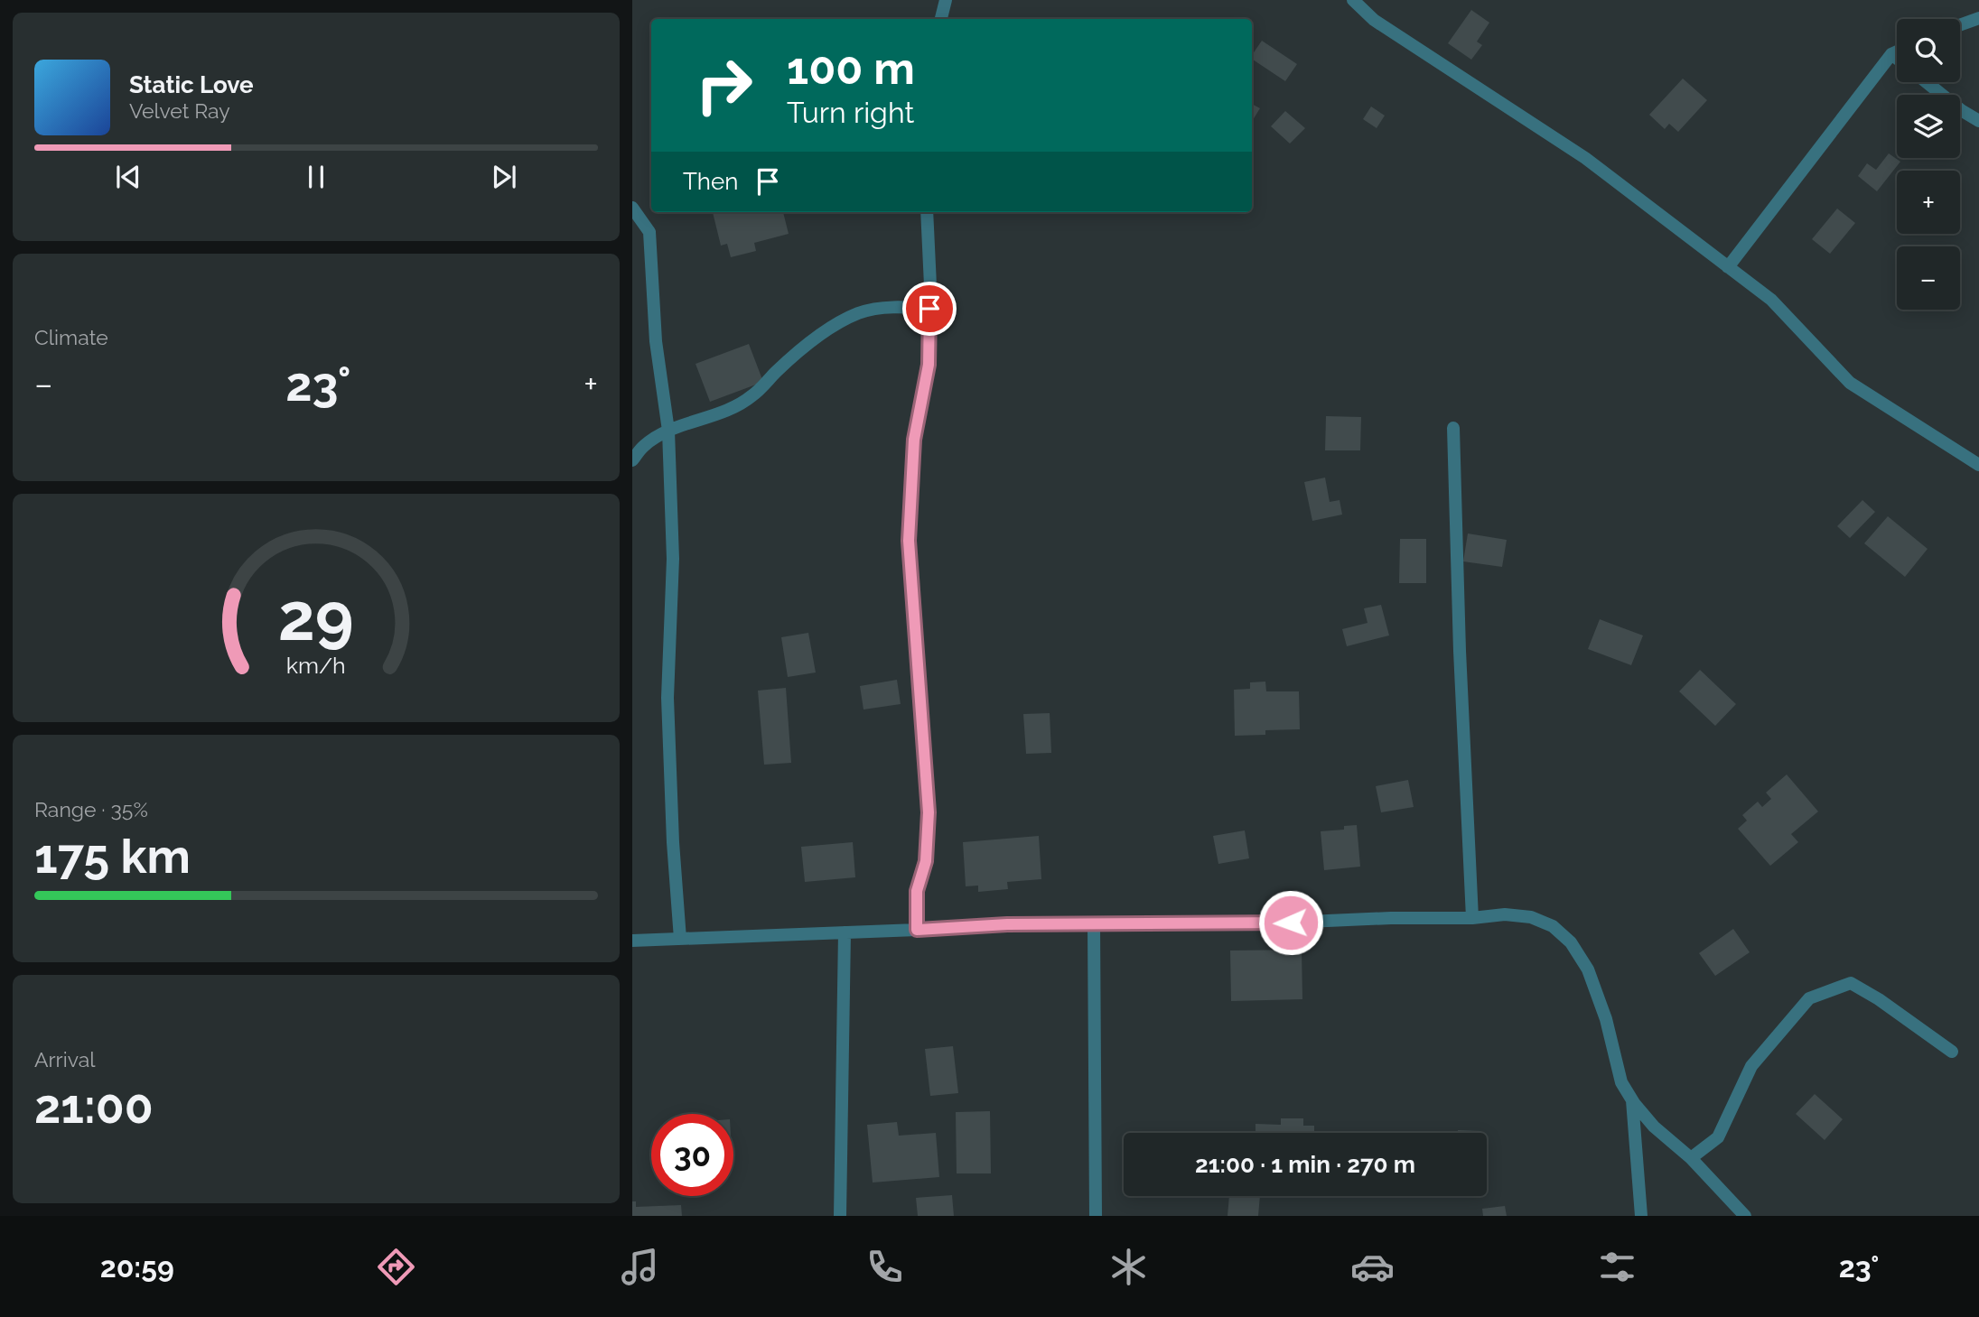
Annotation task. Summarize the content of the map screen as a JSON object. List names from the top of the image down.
{
  "page": {
    "map_buttons": ["+", "−"],
    "turn": ["100 m", "Turn right"],
    "song": ["Static Love", "Velvet Ray"],
    "then": "Then",
    "tile": [
      "Climate",
      ["Range · 35%", "175 km"],
      ["Arrival", "21:00"]
    ],
    "heat": ["−", "23°", "+"],
    "limit": "30",
    "trip": "21:00 · 1 min · 270 m",
    "tabs": ["20:59", "23°"],
    "gauge": ["29", "km/h"]
  }
}
